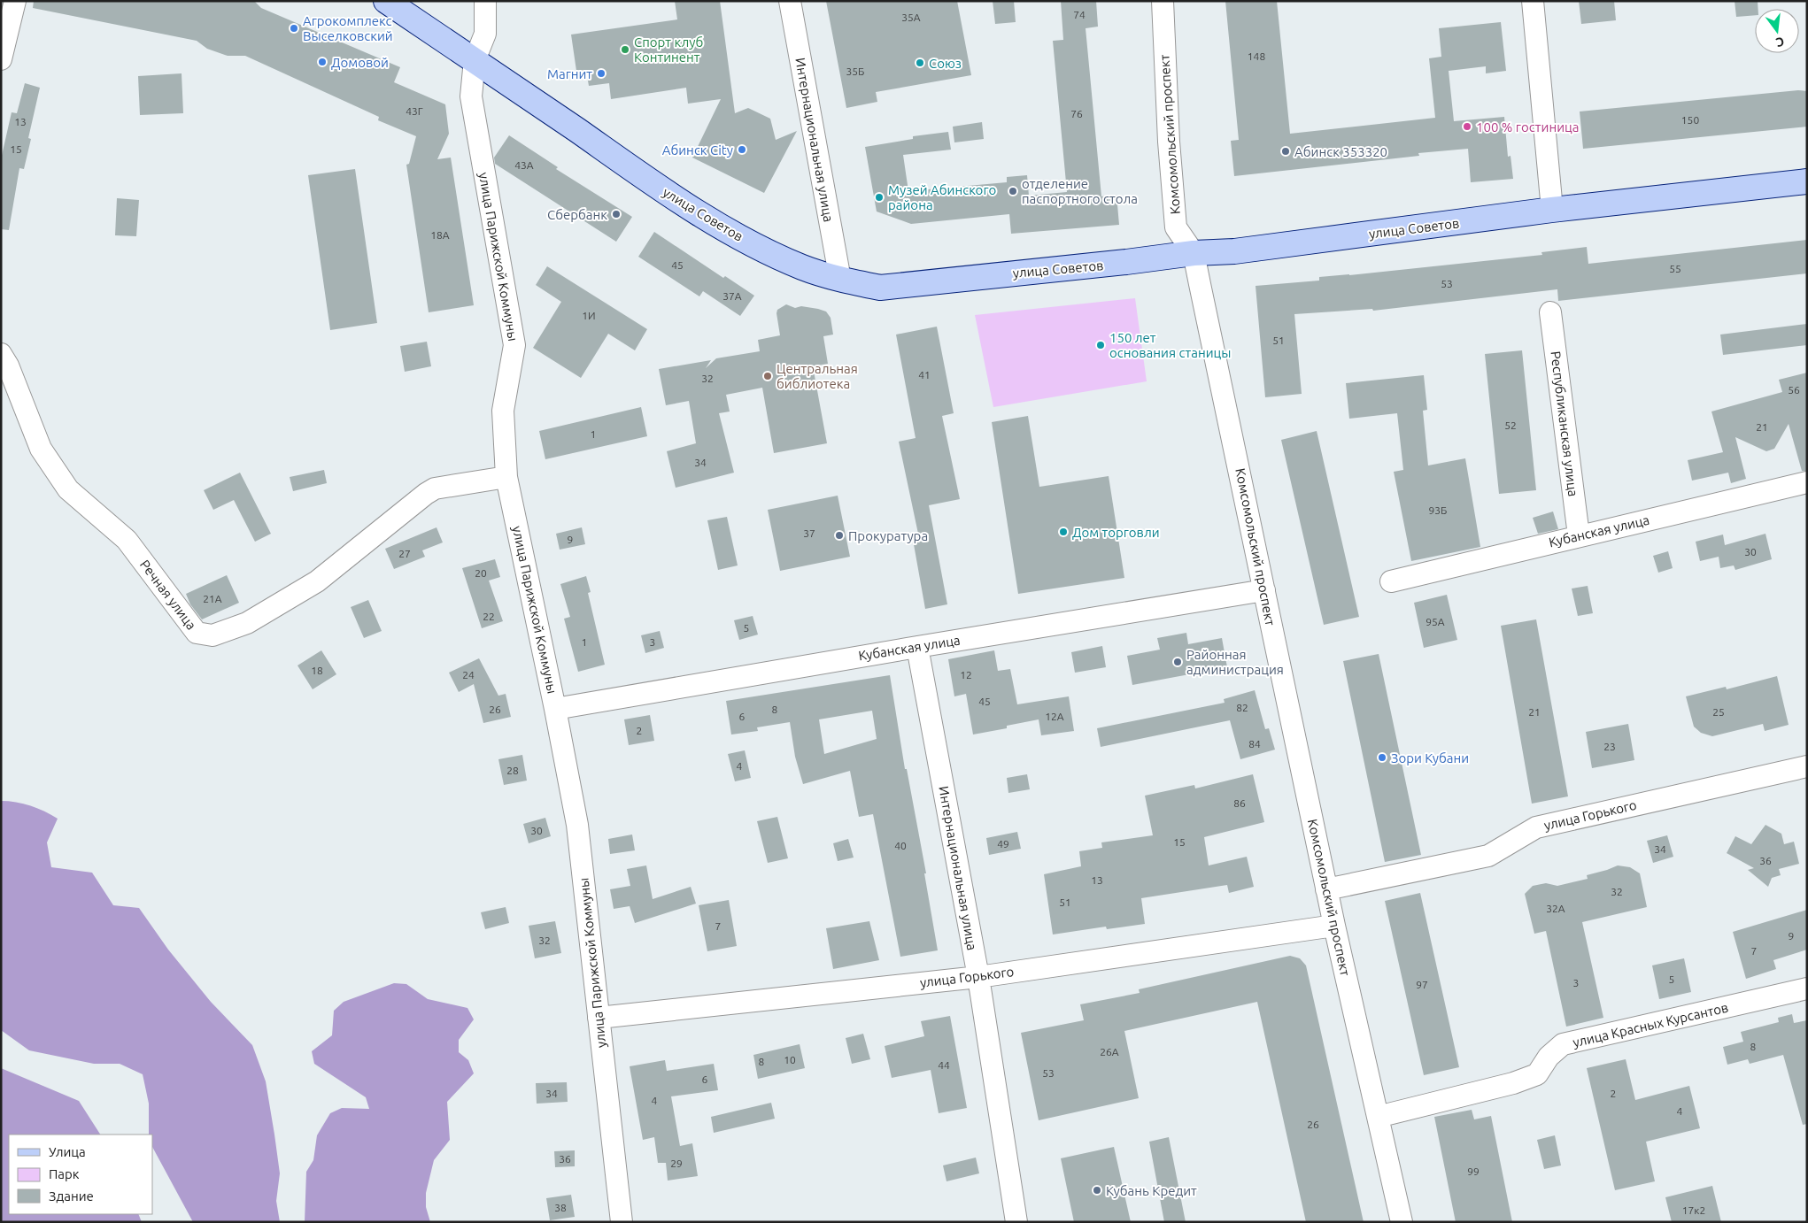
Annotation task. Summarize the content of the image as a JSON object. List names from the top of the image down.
{
  "streets": {
    "main road": ["улица Советов"],
    "street": [
      "Комсомольский проспект",
      "Интернациональная улица",
      "улица Парижской Коммуны",
      "Республиканская улица",
      "Кубанская улица",
      "Речная улица",
      "улица Горького",
      "улица Красных Курсантов"
    ]
  },
  "crossings": [
    ["Комсомольский проспект", "улица Советов"],
    ["Комсомольский проспект", "Кубанская улица"],
    ["Комсомольский проспект", "улица Горького"],
    ["Комсомольский проспект", "улица Красных Курсантов"],
    ["Интернациональная улица", "улица Советов"],
    ["Интернациональная улица", "Кубанская улица"],
    ["Интернациональная улица", "улица Горького"],
    ["улица Советов", "улица Парижской Коммуны"],
    ["улица Парижской Коммуны", "Кубанская улица"],
    ["улица Парижской Коммуны", "Речная улица"],
    ["улица Парижской Коммуны", "улица Горького"],
    ["Республиканская улица", "Кубанская улица"]
  ],
  "places": [
    "Агрокомплекс Выселковский",
    "Спорт клуб Континент",
    "Домовой",
    "Союз",
    "Магнит",
    "100 % гостиница",
    "Абинск City",
    "Абинск 353320",
    "отделение паспортного стола",
    "Музей Абинского района",
    "Сбербанк",
    "150 лет основания станицы",
    "Центральная библиотека",
    "Дом торговли",
    "Прокуратура",
    "Районная администрация",
    "Зори Кубани",
    "Кубань Кредит"
  ],
  "house_numbers": [
    "74",
    "35А",
    "148",
    "35Б",
    "43Г",
    "76",
    "150",
    "13",
    "15",
    "43А",
    "18А",
    "45",
    "55",
    "53",
    "37А",
    "1И",
    "51",
    "41",
    "32",
    "56",
    "52",
    "21",
    "1",
    "34",
    "93Б",
    "37",
    "9",
    "30",
    "27",
    "20",
    "21А",
    "22",
    "95А",
    "5",
    "1",
    "3",
    "18",
    "24",
    "12",
    "45",
    "82",
    "26",
    "8",
    "21",
    "25",
    "6",
    "12А",
    "2",
    "84",
    "23",
    "4",
    "28",
    "86",
    "30",
    "15",
    "49",
    "40",
    "34",
    "36",
    "13",
    "32",
    "51",
    "32А",
    "7",
    "9",
    "32",
    "7",
    "5",
    "3",
    "97",
    "8",
    "26А",
    "10",
    "8",
    "44",
    "53",
    "6",
    "34",
    "2",
    "4",
    "4",
    "26",
    "36",
    "29",
    "99",
    "38",
    "17к2"
  ],
  "legend": ["Улица", "Парк", "Здание"],
  "north": "bottom"
}
